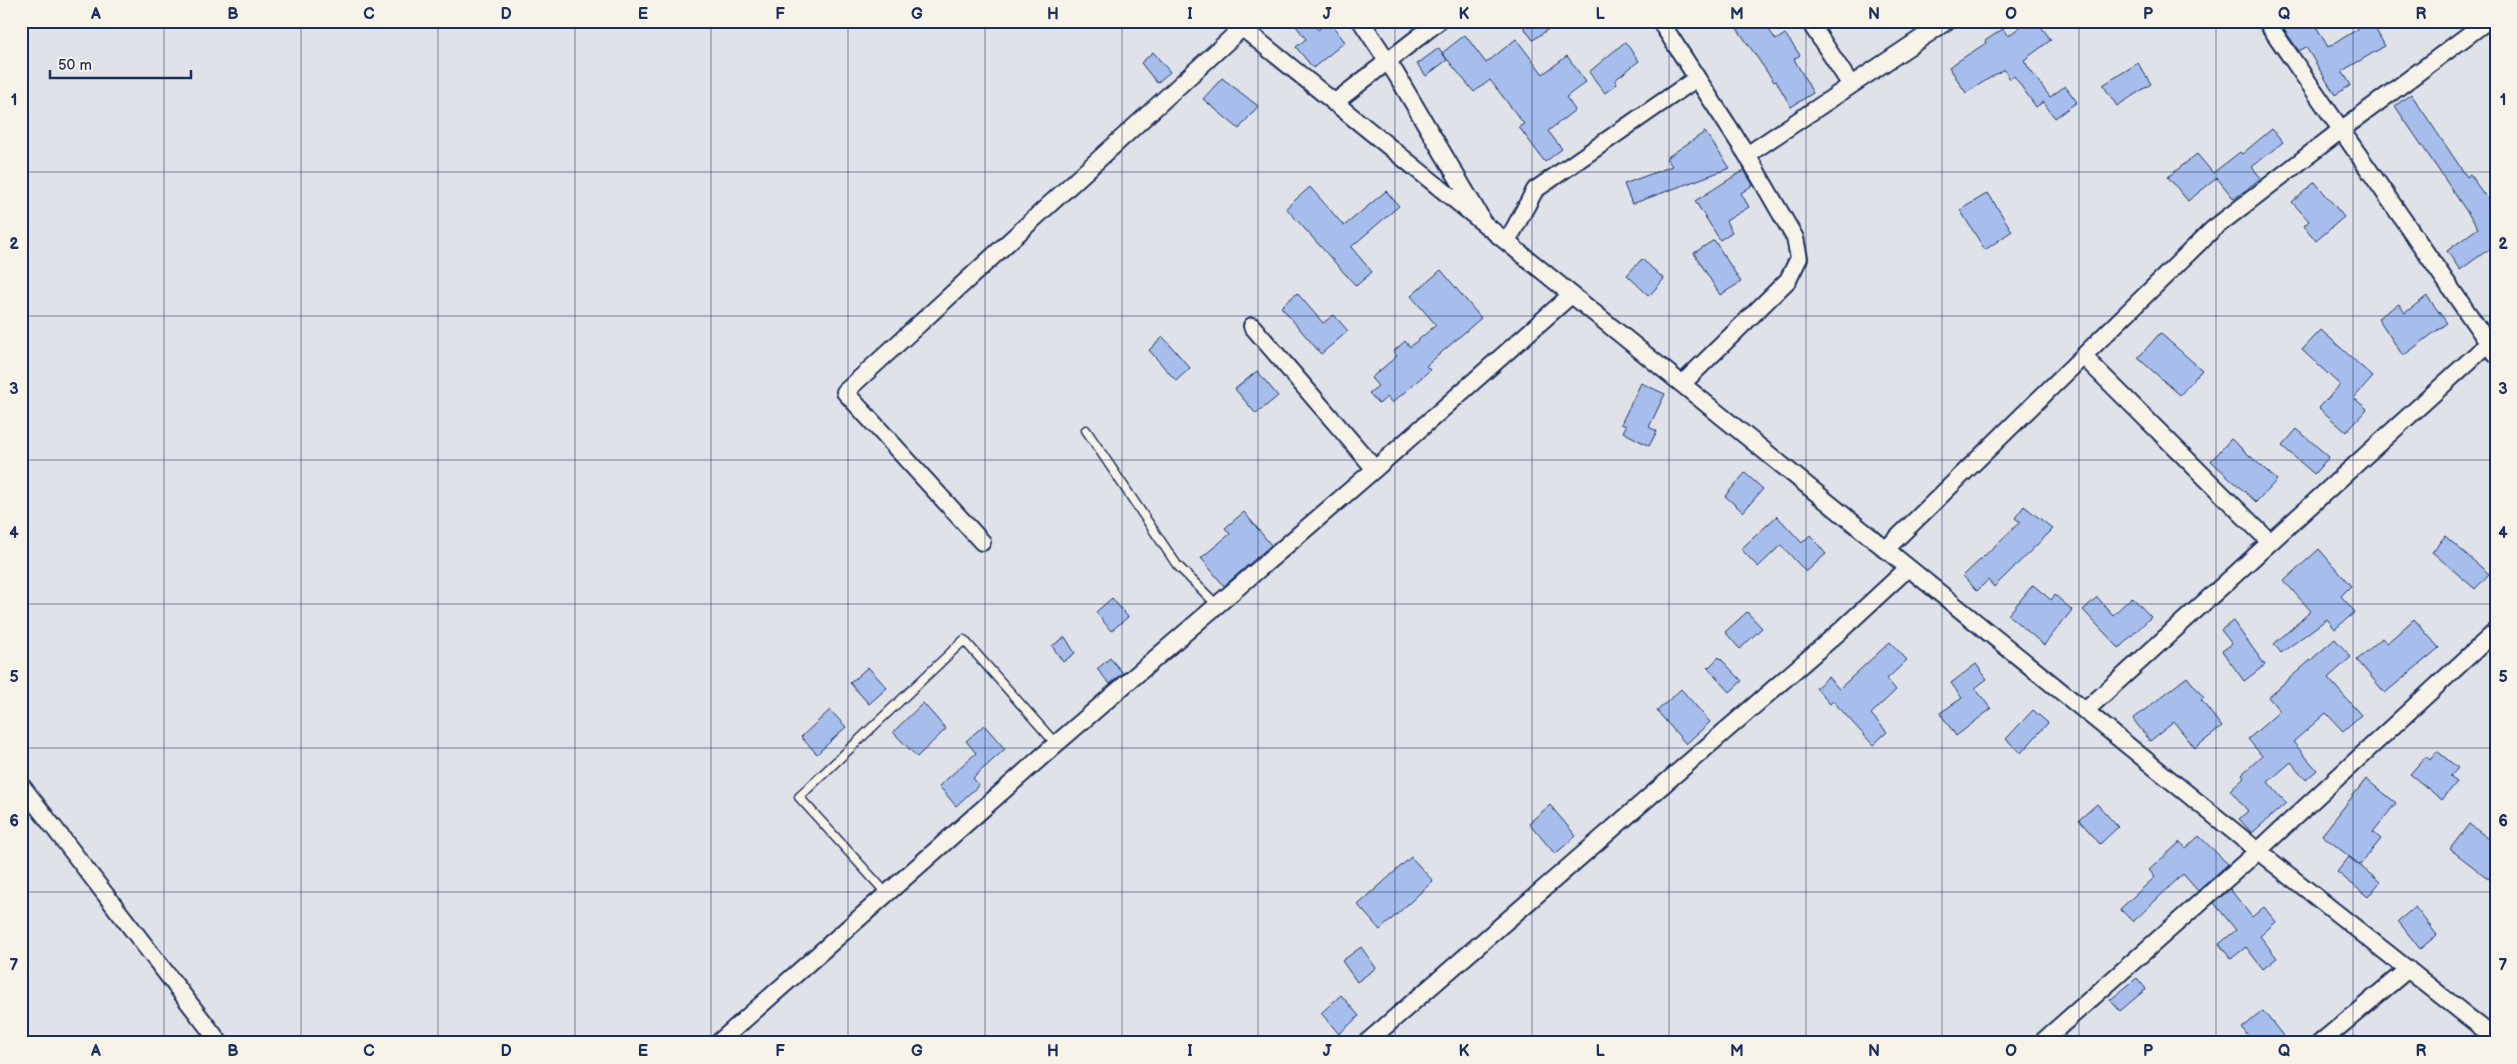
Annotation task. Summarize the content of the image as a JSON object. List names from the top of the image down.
{
  "scale_bar": "50 m",
  "grid": {
    "columns": [
      "A",
      "B",
      "C",
      "D",
      "E",
      "F",
      "G",
      "H",
      "I",
      "J",
      "K",
      "L",
      "M",
      "N",
      "O",
      "P",
      "Q",
      "R"
    ],
    "rows": [
      "1",
      "2",
      "3",
      "4",
      "5",
      "6",
      "7"
    ]
  }
}
